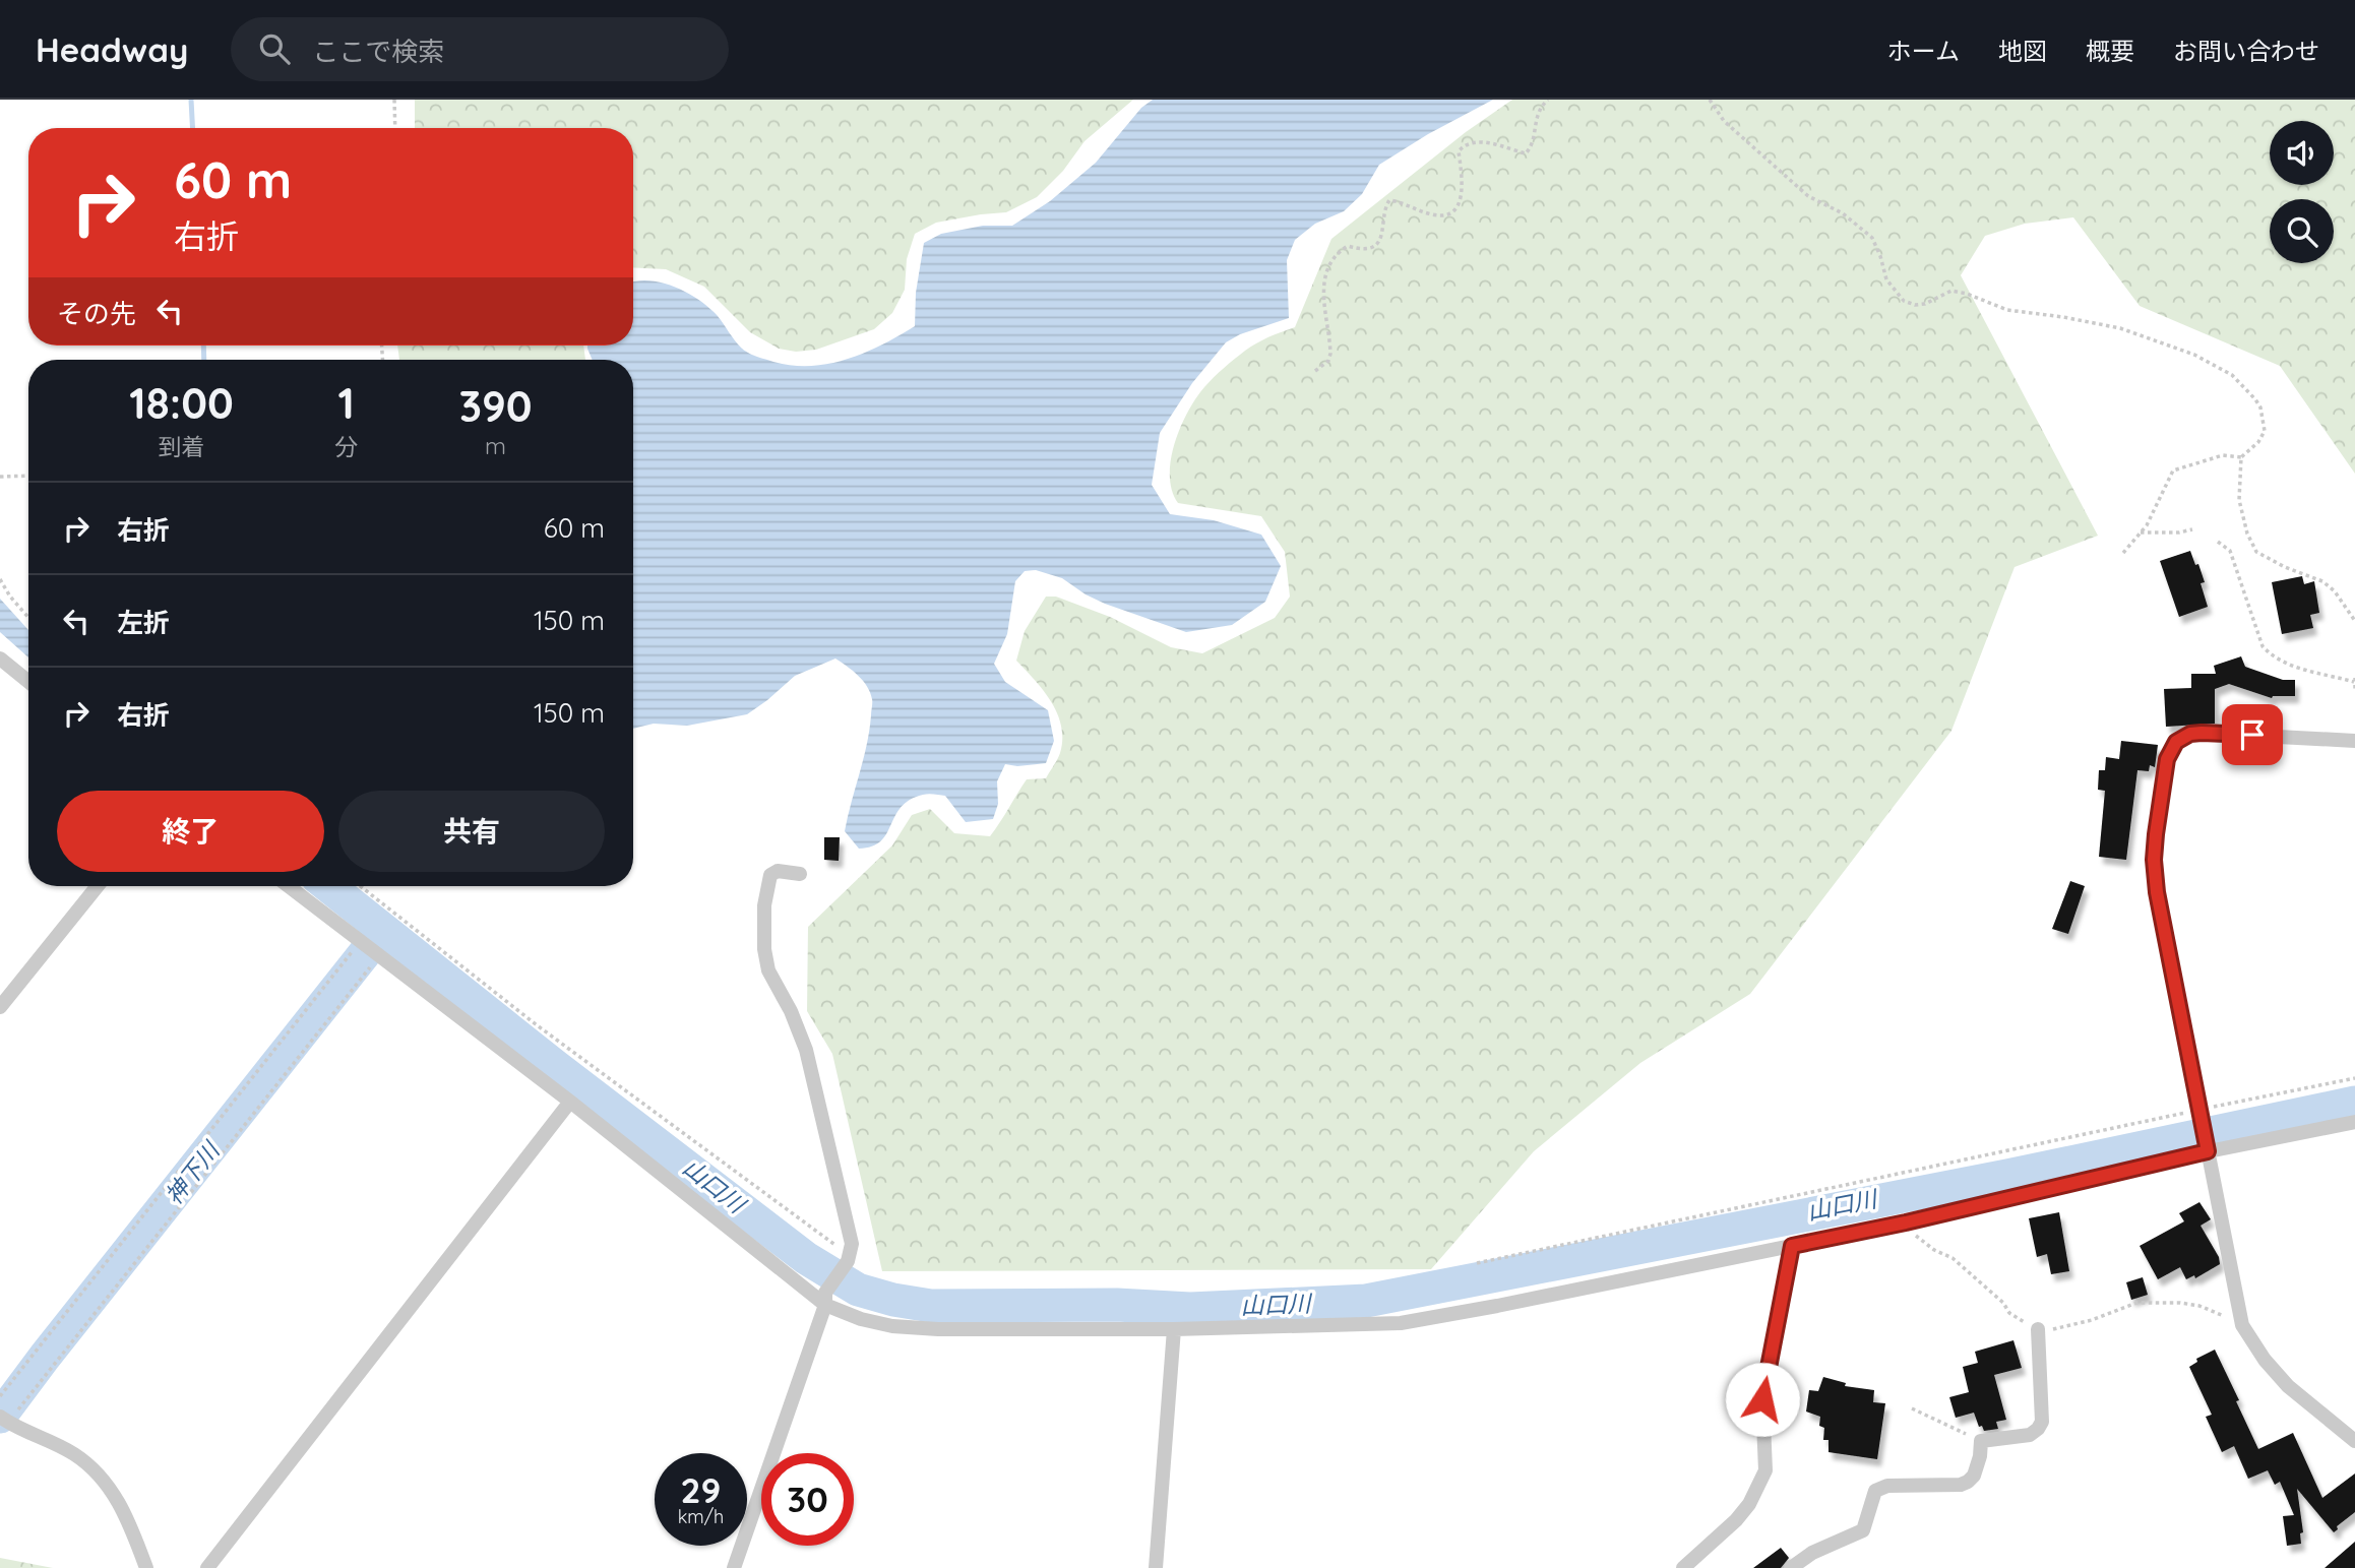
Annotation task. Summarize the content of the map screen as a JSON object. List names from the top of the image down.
{
  "water": ["神下川", "山口川"],
  "page": {
    "header": "Headway",
    "search": "ここで検索",
    "nav": [
      "ホーム",
      "地図",
      "概要",
      "お問い合わせ"
    ],
    "turn": ["60 m", "右折"],
    "then": "その先",
    "eta": [
      "18:00",
      "到着",
      "1",
      "分",
      "390",
      "m"
    ],
    "list": [
      {
        "name": "右折",
        "value": "60 m"
      },
      {
        "name": "左折",
        "value": "150 m"
      },
      {
        "name": "右折",
        "value": "150 m"
      }
    ],
    "buttons": ["終了", "共有"],
    "speed": "29 km/h",
    "limit": "30"
  }
}
